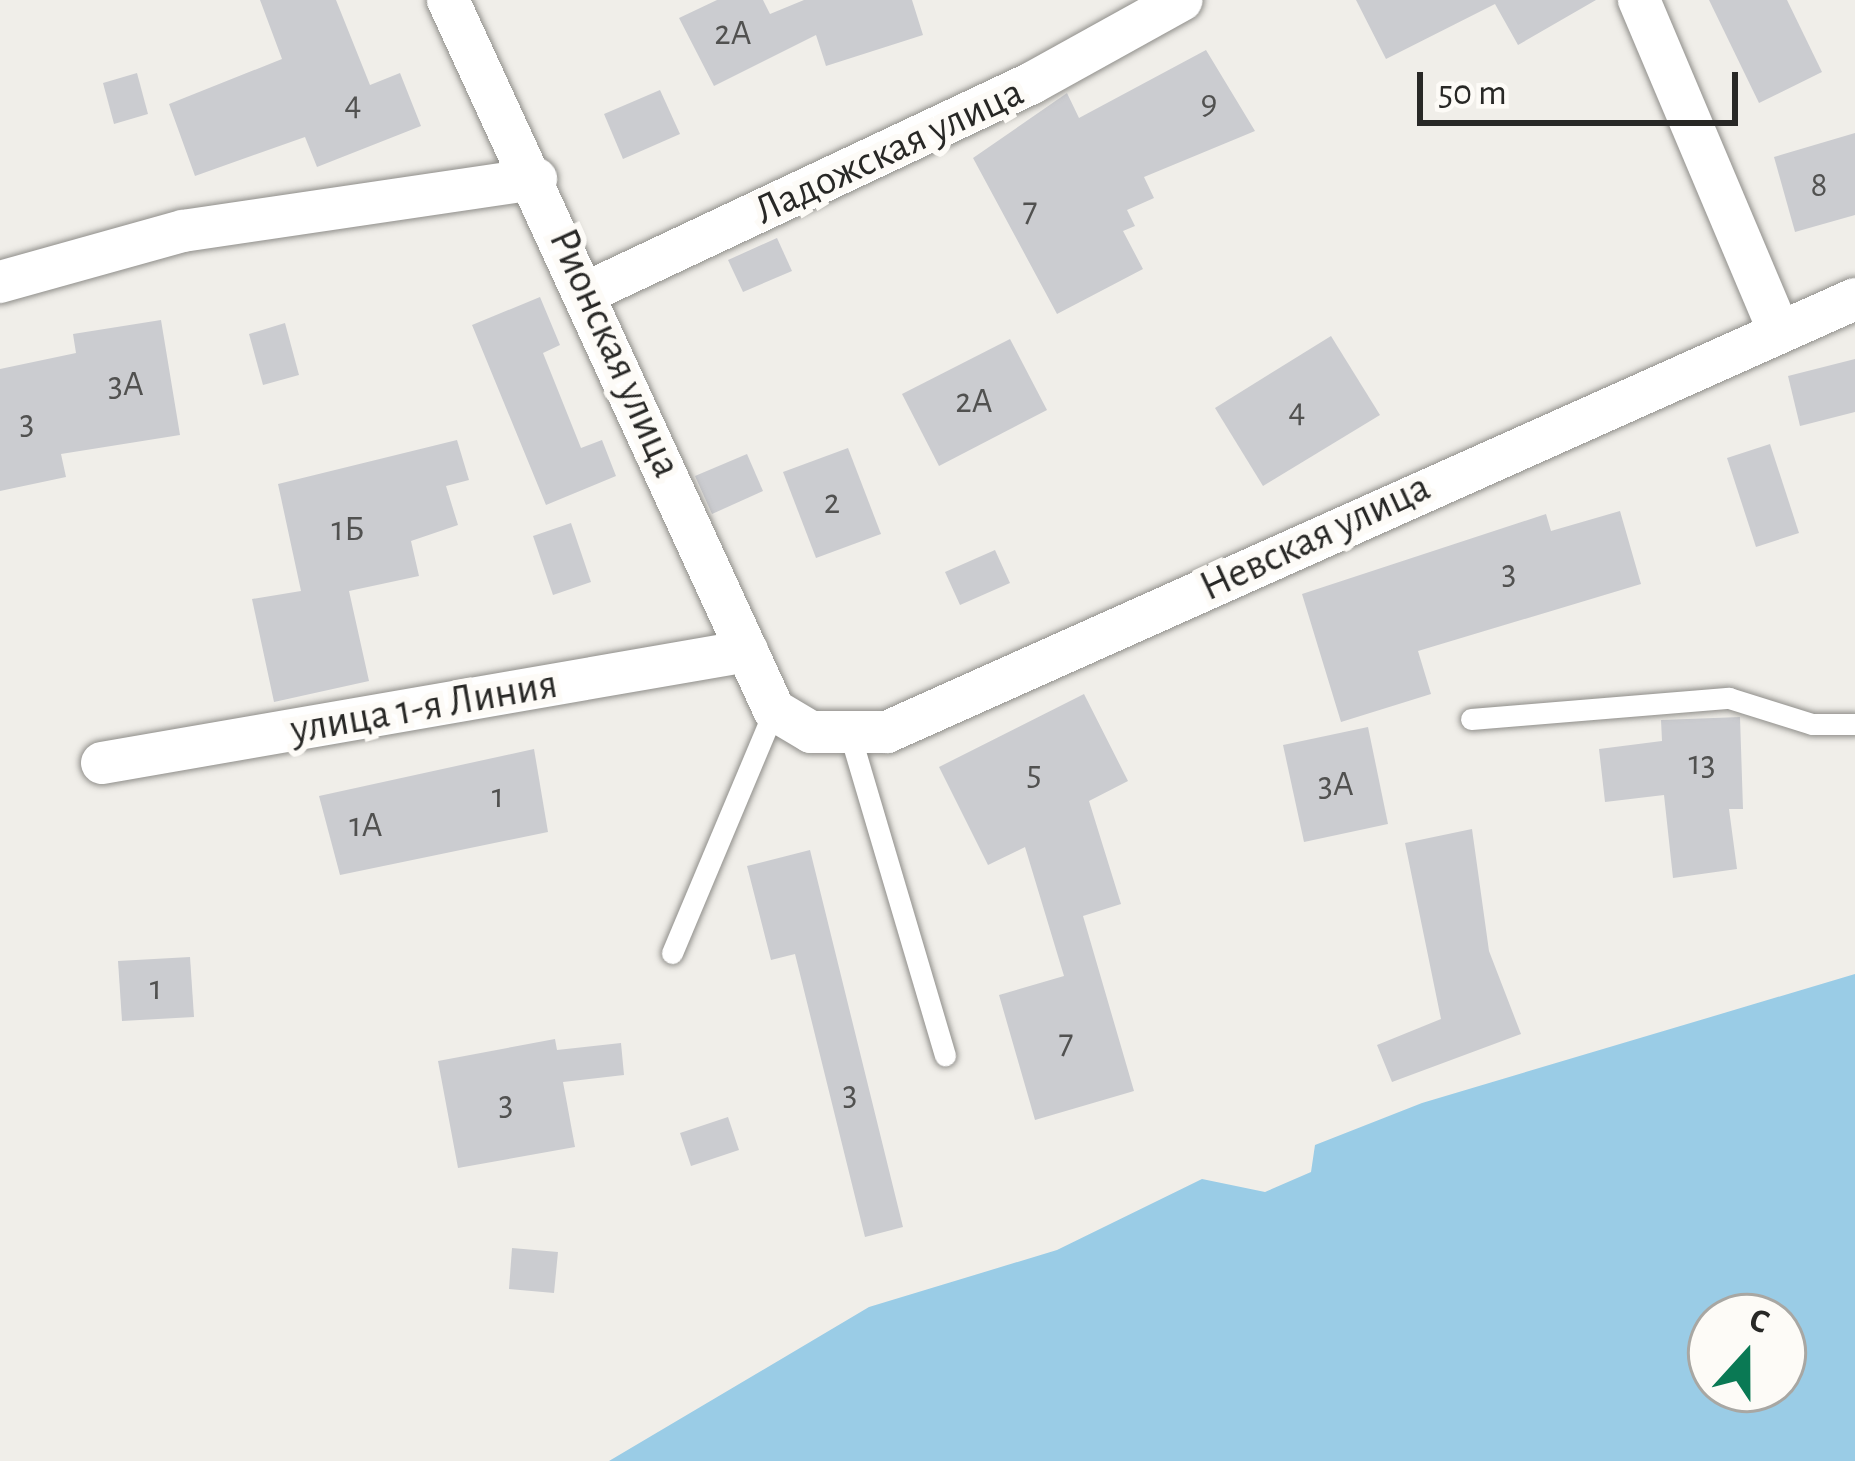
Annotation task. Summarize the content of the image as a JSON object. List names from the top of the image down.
{
  "streets": {
    "street": [
      "Ладожская улица",
      "Рионская улица",
      "Невская улица",
      "улица 1-я Линия"
    ]
  },
  "crossings": [
    ["Ладожская улица", "Рионская улица"],
    ["Рионская улица", "улица 1-я Линия"]
  ],
  "house_numbers": [
    "2А",
    "9",
    "4",
    "8",
    "7",
    "3А",
    "2А",
    "4",
    "3",
    "2",
    "1Б",
    "3",
    "13",
    "5",
    "3А",
    "1",
    "1А",
    "1",
    "7",
    "3",
    "3"
  ],
  "scale_bar": "50 m",
  "north": "top"
}
